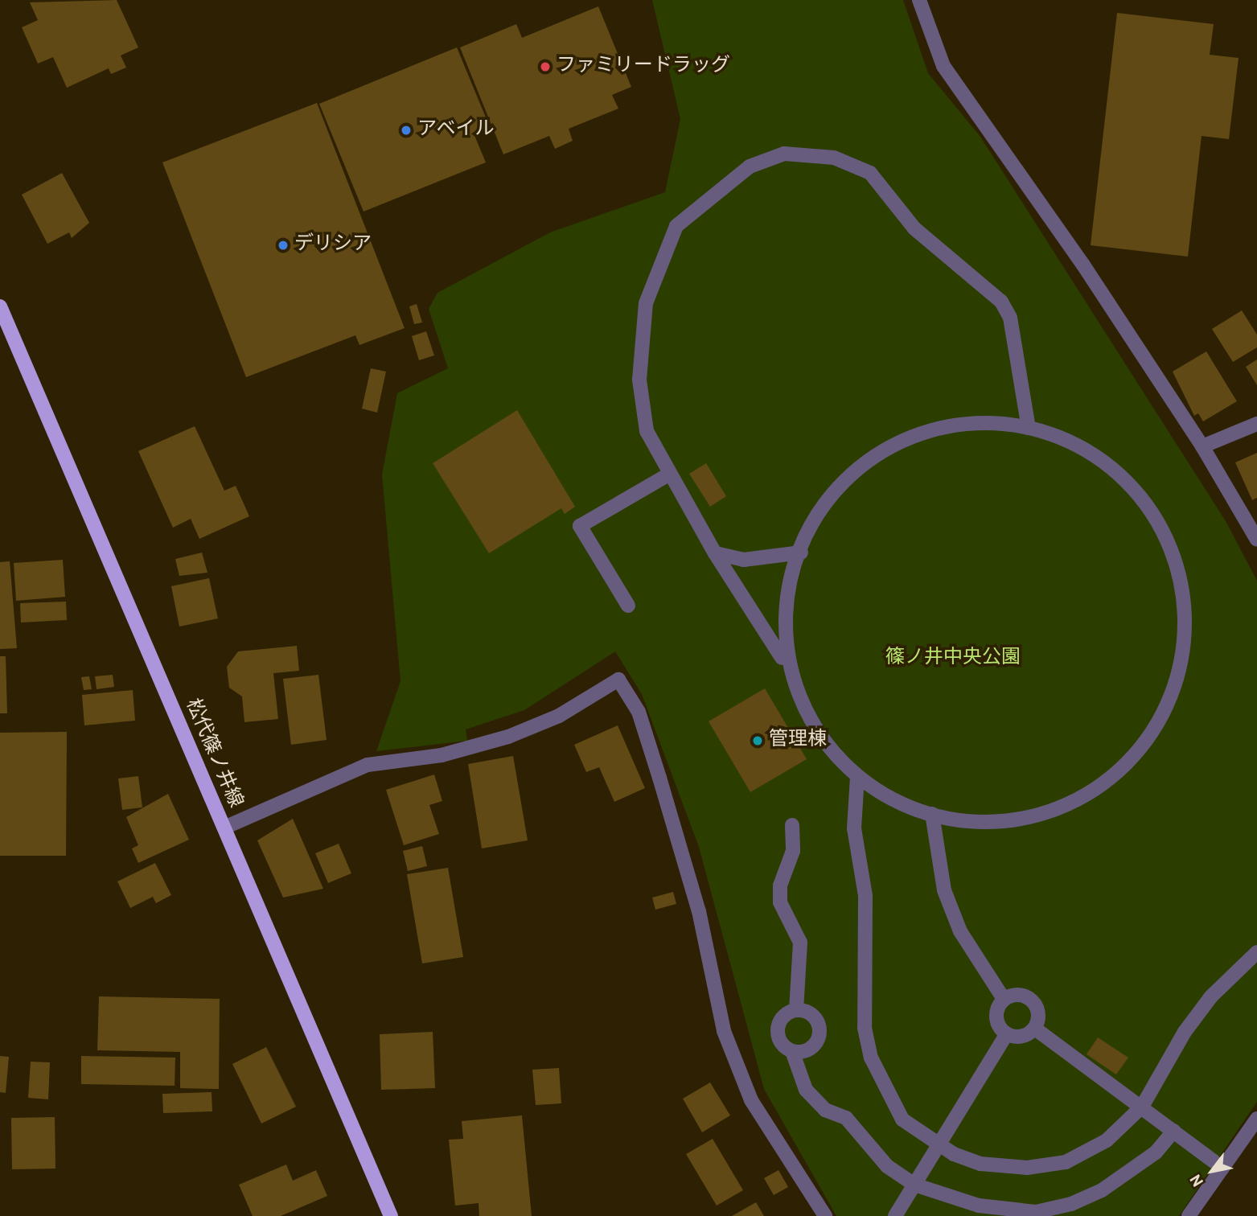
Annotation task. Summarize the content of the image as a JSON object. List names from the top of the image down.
{
  "streets": {
    "main road": ["松代篠ノ井線"]
  },
  "parks": ["篠ノ井中央公園"],
  "places": [
    "ファミリードラッグ",
    "アベイル",
    "デリシア",
    "管理棟"
  ],
  "north": "bottom left"
}
